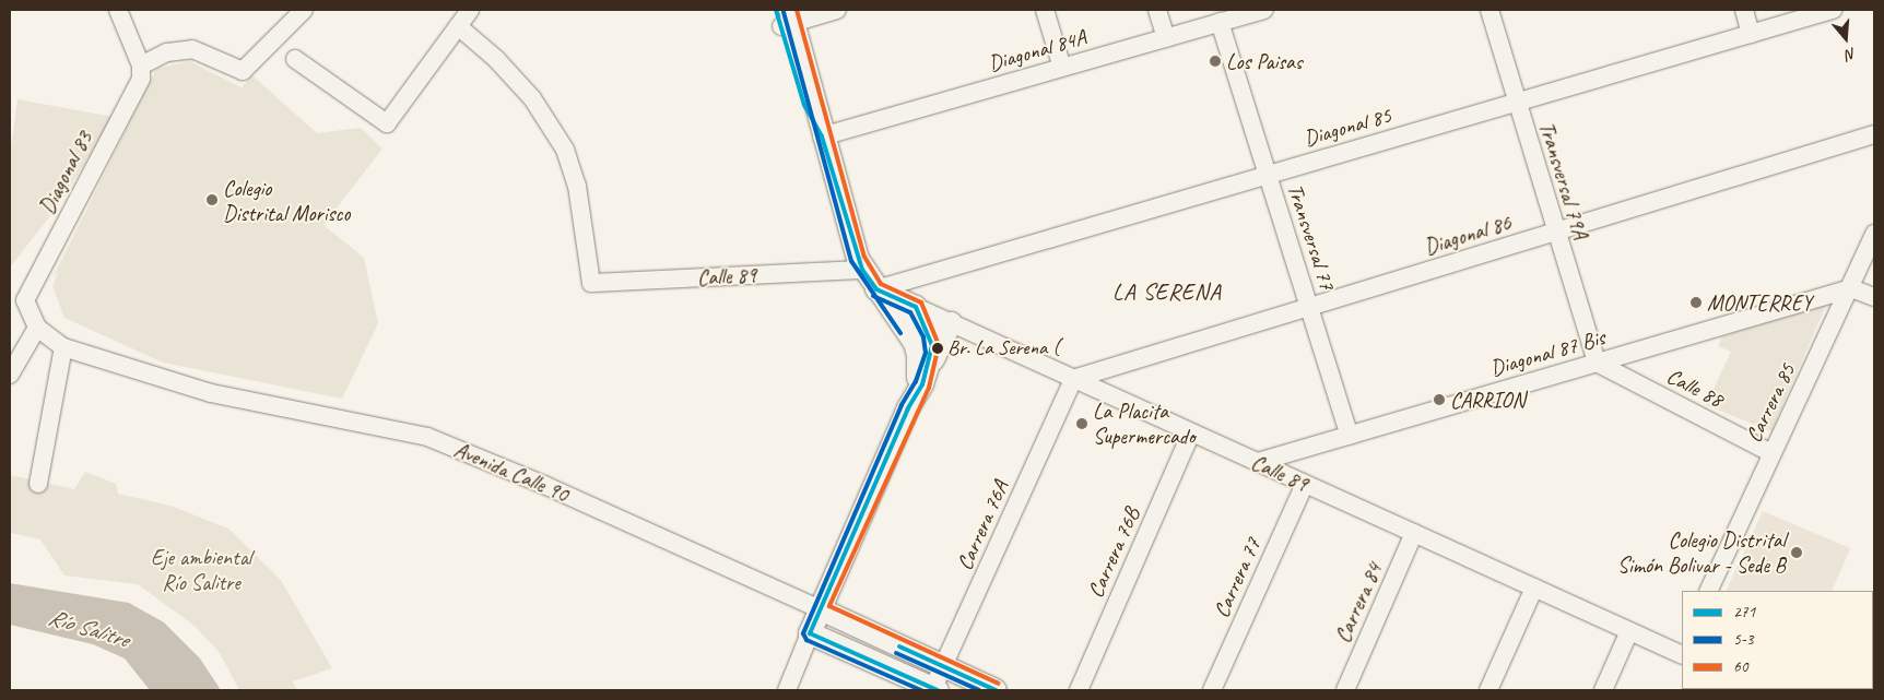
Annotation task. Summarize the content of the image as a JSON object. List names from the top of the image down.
{
  "streets": {
    "main road": ["Calle 89", "Avenida Calle 90"],
    "street": [
      "Diagonal 84A",
      "Diagonal 85",
      "Diagonal 83",
      "Transversal 79A",
      "Diagonal 86",
      "Transversal 77",
      "Diagonal 87 Bis",
      "Calle 88",
      "Carrera 85",
      "Carrera 76A",
      "Carrera 76B",
      "Carrera 77",
      "Carrera 84"
    ]
  },
  "crossings": [
    ["Diagonal 84A", "Transversal 77"],
    ["Diagonal 85", "Transversal 79A"],
    ["Diagonal 85", "Transversal 77"],
    ["Diagonal 85", "Calle 89"],
    ["Transversal 79A", "Diagonal 86"],
    ["Transversal 79A", "Diagonal 87 Bis"],
    ["Transversal 79A", "Calle 88"],
    ["Diagonal 86", "Transversal 77"],
    ["Diagonal 86", "Calle 89"],
    ["Diagonal 86", "Carrera 76A"],
    ["Transversal 77", "Diagonal 87 Bis"],
    ["Calle 89", "Diagonal 87 Bis"],
    ["Calle 89", "Carrera 76A"],
    ["Calle 89", "Carrera 76B"],
    ["Calle 89", "Carrera 77"],
    ["Calle 89", "Carrera 84"],
    ["Diagonal 87 Bis", "Calle 88"],
    ["Diagonal 87 Bis", "Carrera 85"],
    ["Calle 88", "Carrera 85"],
    ["Avenida Calle 90", "Carrera 76A"]
  ],
  "districts": ["LA SERENA"],
  "water": ["Río Salitre"],
  "parks": ["Eje ambiental Río Salitre"],
  "places": [
    "Los Paisas",
    "Colegio Distrital Morisco",
    "MONTERREY",
    "Br. La Serena (",
    "CARRION",
    "La Placita Supermercado",
    "Colegio Distrital Simón Bolivar - Sede B"
  ],
  "lines": ["transit line 271", "transit line 60", "transit line 5-3"],
  "legend": ["271", "5-3", "60"],
  "north": "bottom"
}
